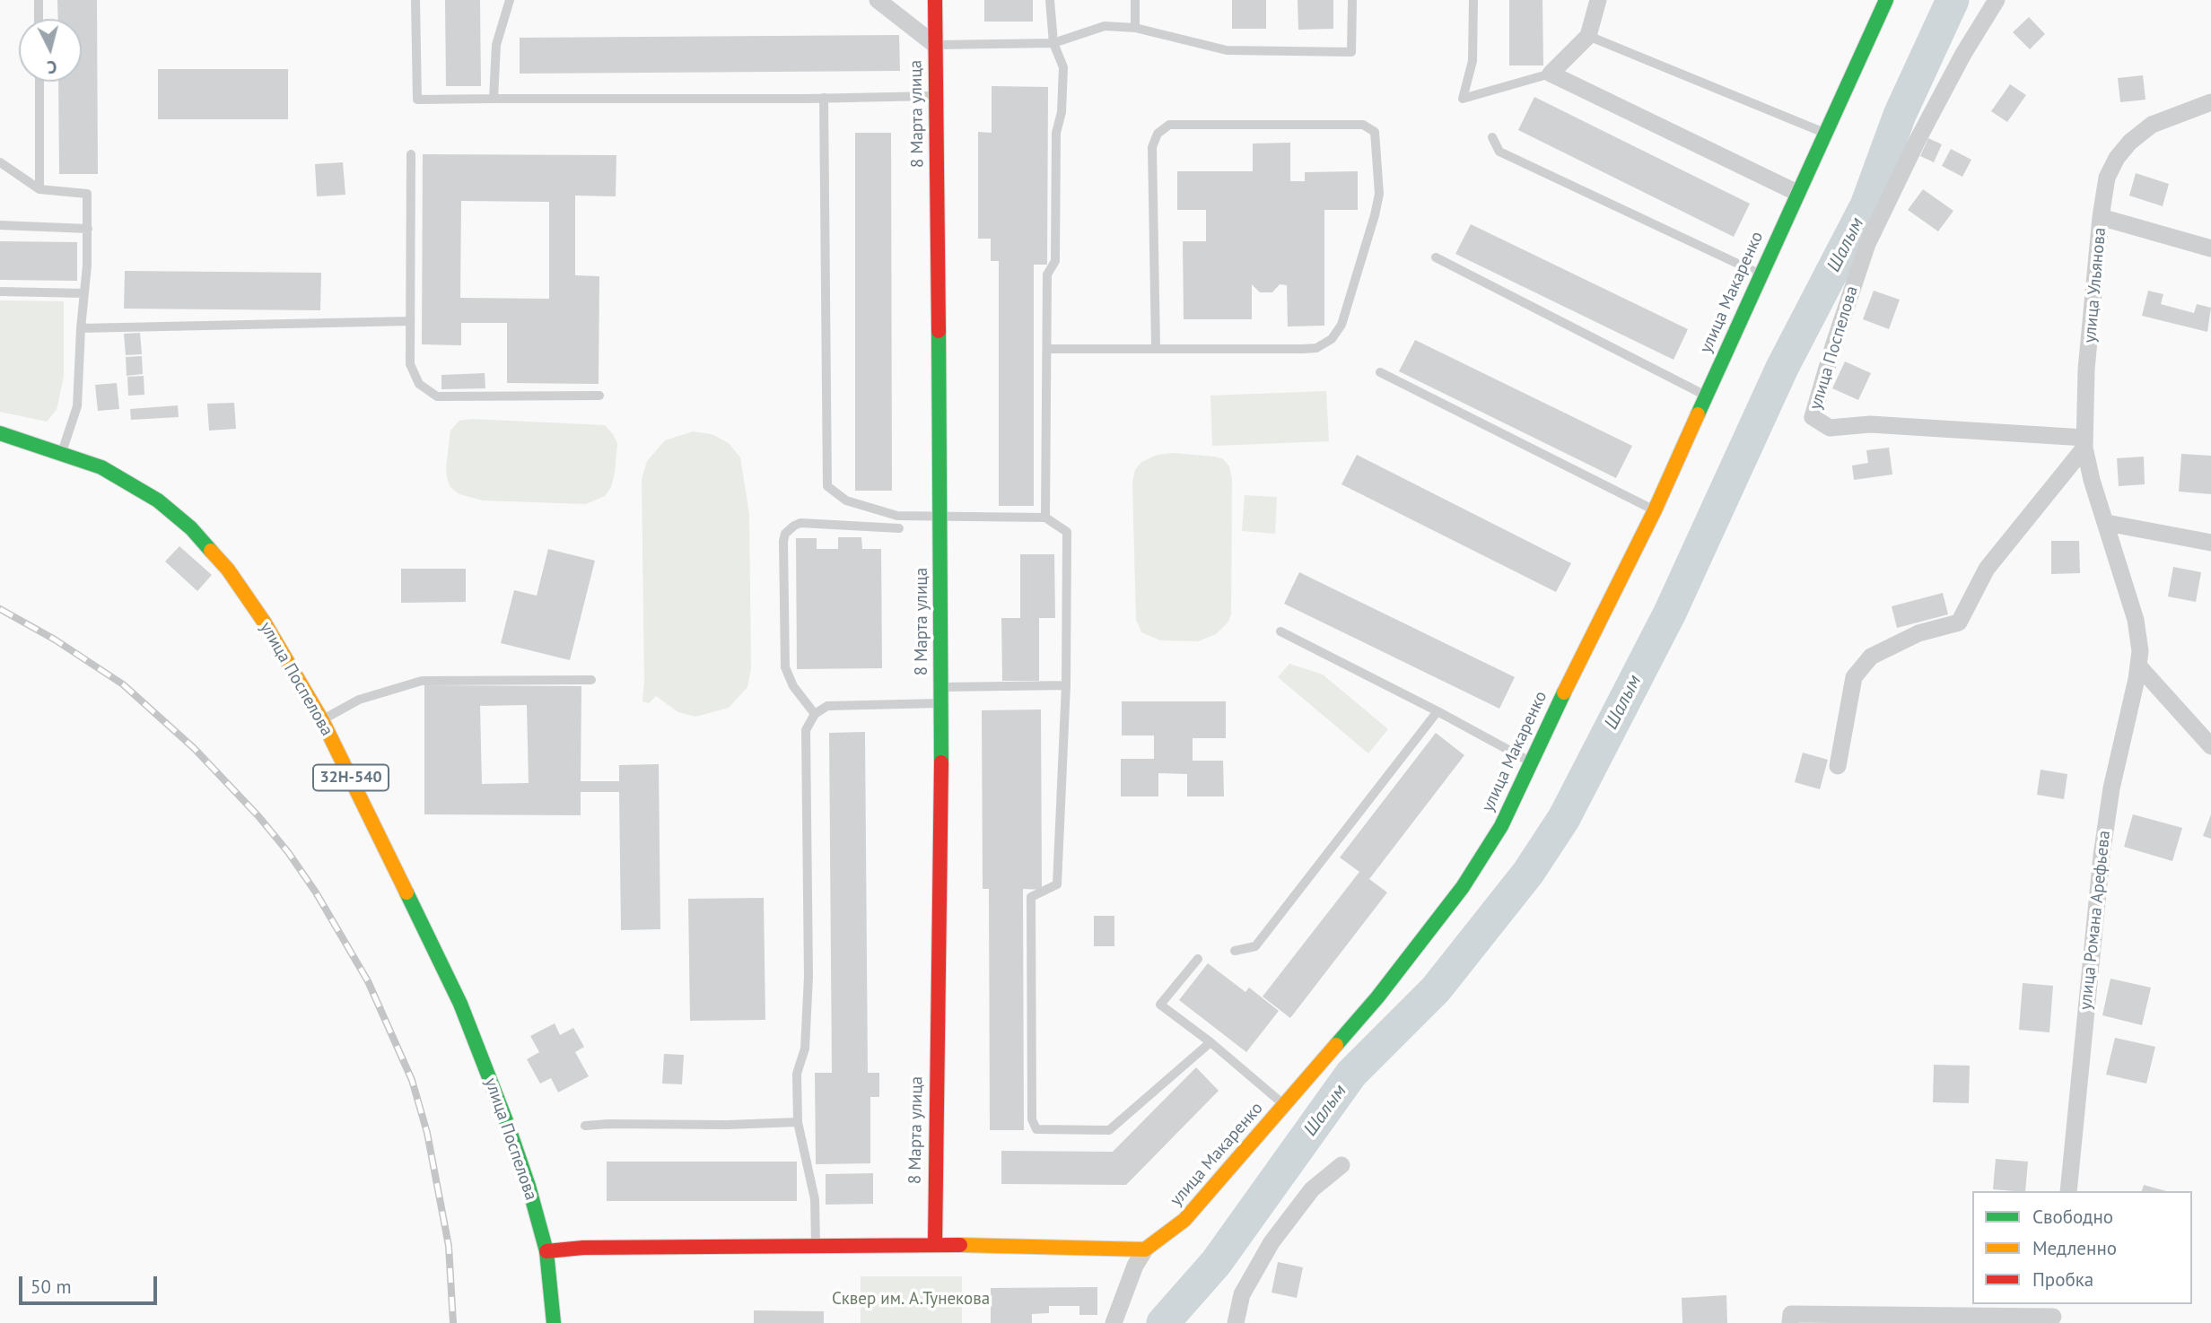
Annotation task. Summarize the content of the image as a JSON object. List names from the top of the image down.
{
  "streets": {
    "street": [
      "8 Марта улица",
      "улица Ульянова",
      "улица Макаренко",
      "улица Поспелова",
      "32Н-540",
      "улица Романа Арефьева"
    ]
  },
  "crossings": [
    ["улица Ульянова", "улица Поспелова"],
    ["улица Ульянова", "улица Романа Арефьева"]
  ],
  "water": ["Шалым"],
  "parks": ["Сквер им. А.Тунекова"],
  "legend": ["Свободно", "Медленно", "Пробка"],
  "scale_bar": "50 m",
  "north": "bottom"
}
